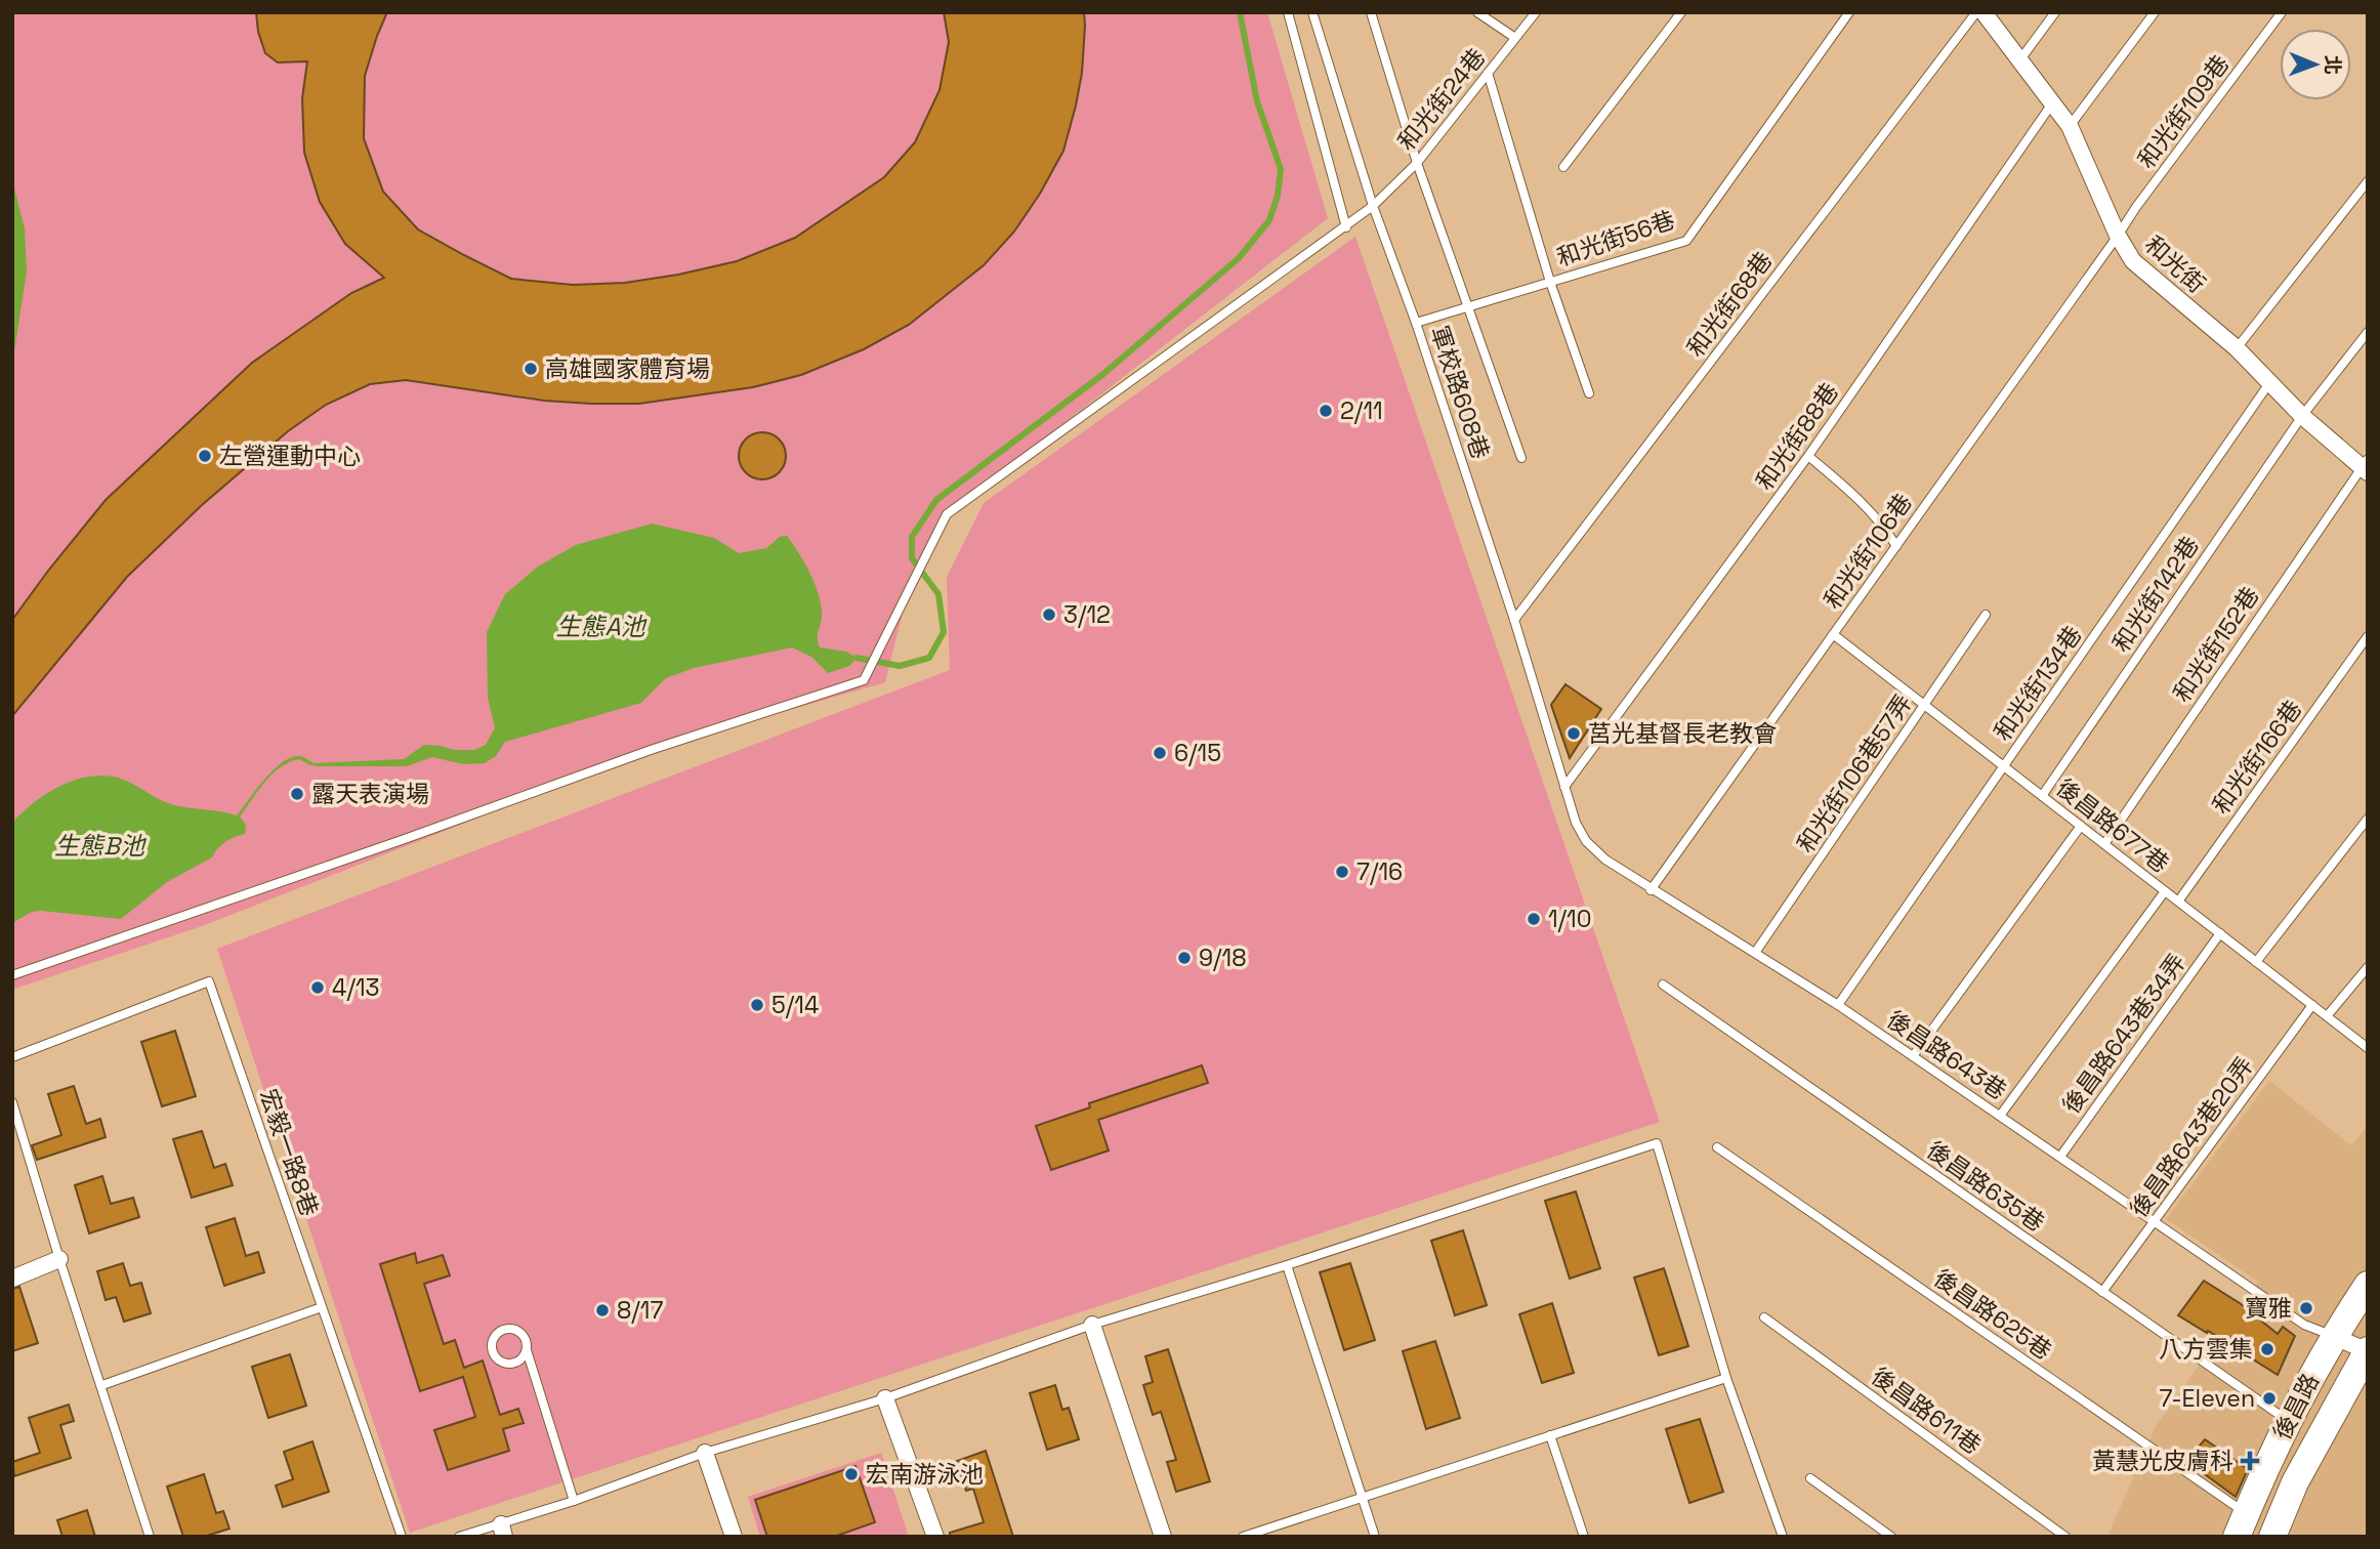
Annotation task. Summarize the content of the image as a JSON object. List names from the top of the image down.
{
  "streets": {
    "main road": ["後昌路"],
    "street": ["和光街"],
    "lane": [
      "和光街24巷",
      "和光街109巷",
      "和光街56巷",
      "和光街68巷",
      "軍校路608巷",
      "和光街88巷",
      "和光街106巷",
      "和光街142巷",
      "和光街152巷",
      "和光街134巷",
      "和光街166巷",
      "和光街106巷57弄",
      "後昌路677巷",
      "後昌路643巷34弄",
      "後昌路643巷",
      "後昌路643巷20弄",
      "宏毅一路8巷",
      "後昌路635巷",
      "後昌路625巷",
      "後昌路611巷"
    ]
  },
  "crossings": [
    ["和光街24巷", "軍校路608巷"],
    ["和光街109巷", "和光街"],
    ["和光街109巷", "和光街106巷"],
    ["和光街56巷", "軍校路608巷"],
    ["和光街", "和光街88巷"],
    ["和光街", "和光街106巷"],
    ["和光街", "和光街142巷"],
    ["和光街", "和光街152巷"],
    ["和光街", "和光街134巷"],
    ["和光街68巷", "軍校路608巷"],
    ["軍校路608巷", "和光街88巷"],
    ["軍校路608巷", "後昌路643巷"],
    ["和光街88巷", "後昌路643巷"],
    ["和光街106巷", "後昌路677巷"],
    ["和光街106巷", "後昌路643巷"],
    ["和光街142巷", "後昌路677巷"],
    ["和光街152巷", "後昌路677巷"],
    ["和光街134巷", "後昌路677巷"],
    ["和光街134巷", "後昌路643巷"],
    ["和光街166巷", "後昌路677巷"],
    ["和光街106巷57弄", "後昌路677巷"],
    ["和光街106巷57弄", "後昌路643巷"],
    ["後昌路677巷", "後昌路643巷34弄"],
    ["後昌路677巷", "後昌路643巷20弄"],
    ["後昌路643巷34弄", "後昌路643巷"],
    ["後昌路643巷", "後昌路643巷20弄"],
    ["後昌路643巷", "後昌路"],
    ["後昌路643巷20弄", "後昌路635巷"],
    ["後昌路635巷", "後昌路"],
    ["後昌路625巷", "後昌路"]
  ],
  "water": ["生態A池", "生態B池"],
  "places": {
    "other": [
      "高雄國家體育場",
      "2/11",
      "左營運動中心",
      "3/12",
      "莒光基督長老教會",
      "6/15",
      "露天表演場",
      "7/16",
      "1/10",
      "9/18",
      "4/13",
      "5/14",
      "寶雅",
      "8/17",
      "八方雲集",
      "7-Eleven",
      "宏南游泳池"
    ],
    "health": ["黃慧光皮膚科"]
  },
  "north": "right"
}
